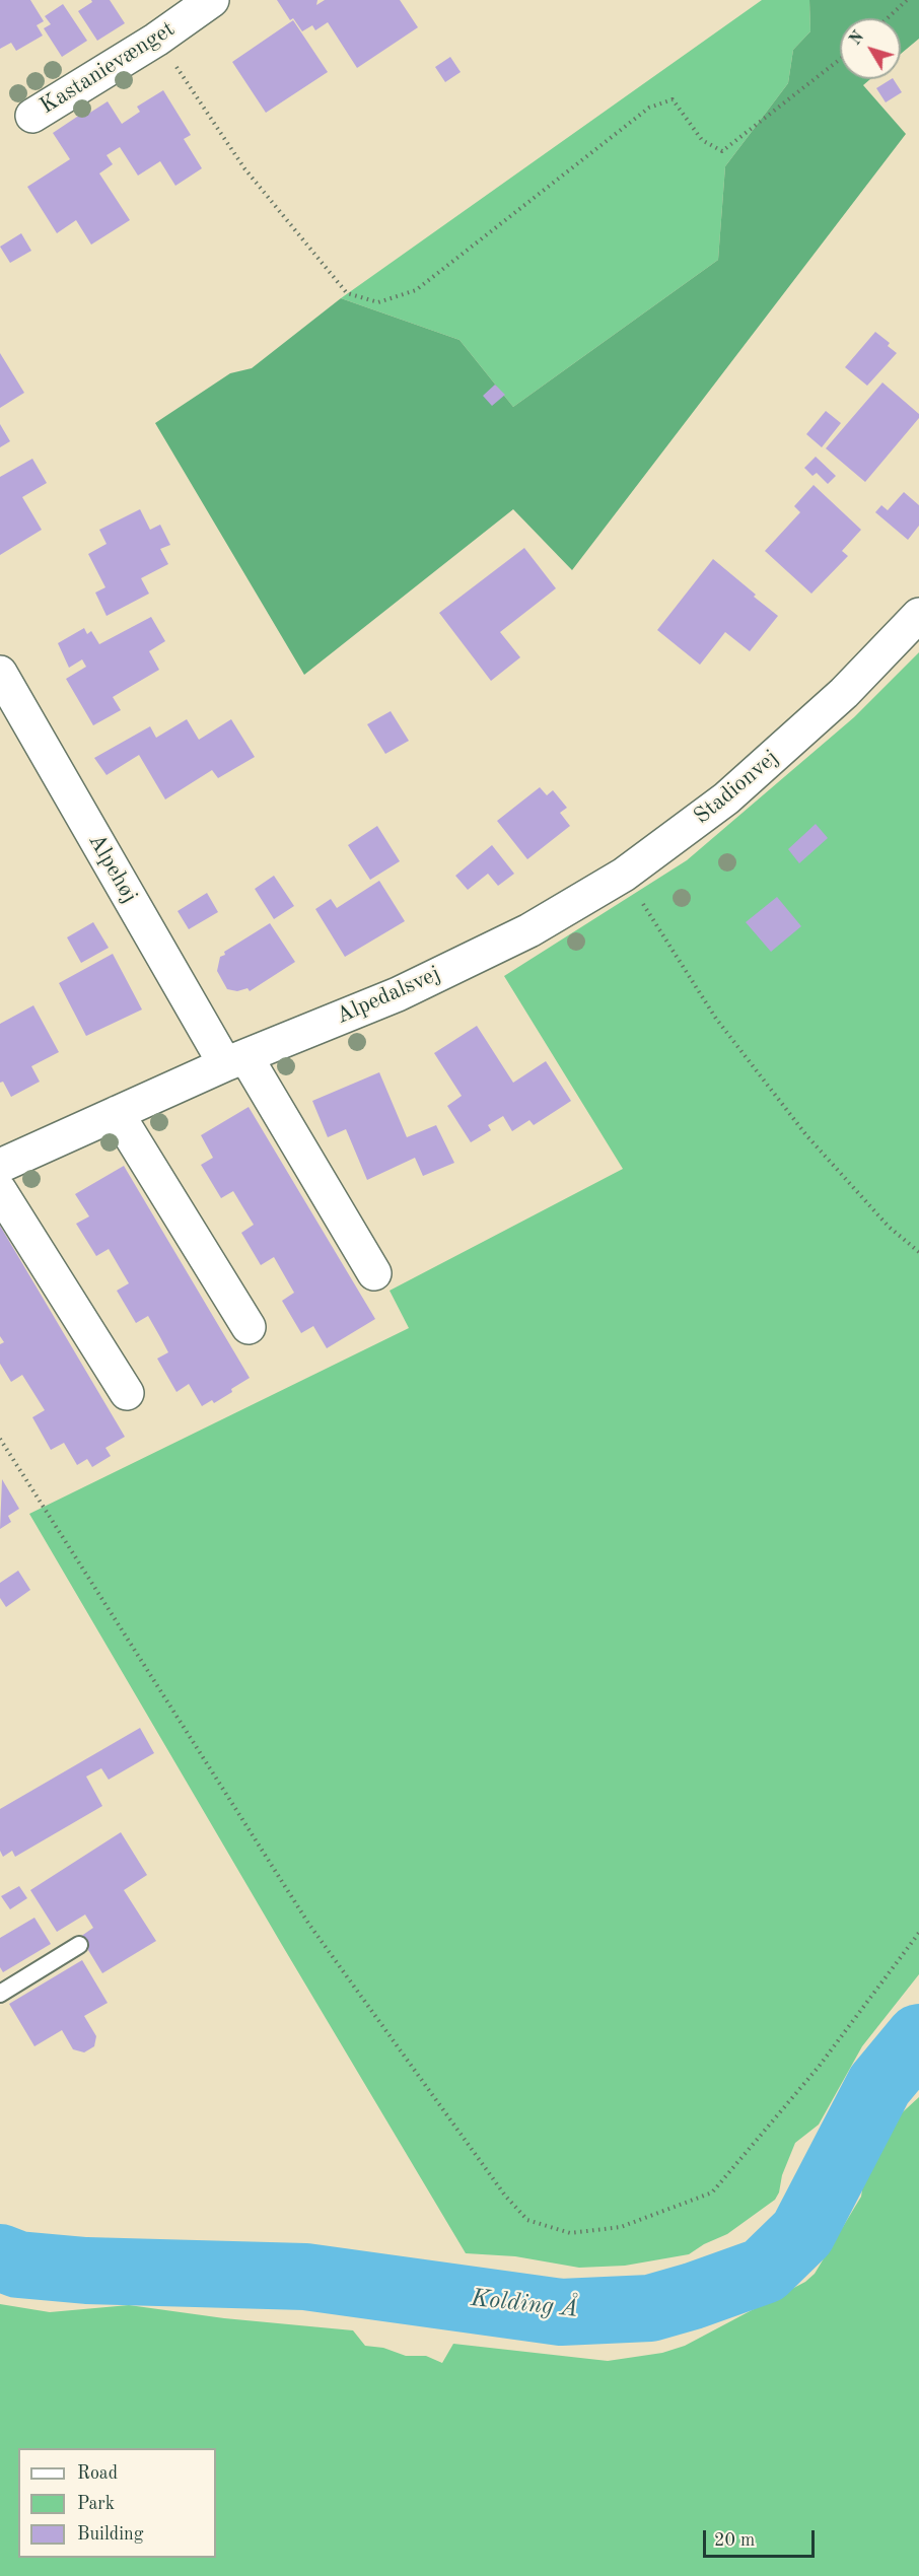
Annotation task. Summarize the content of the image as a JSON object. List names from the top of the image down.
{
  "streets": {
    "street": [
      "Kastanievænget",
      "Stadionvej",
      "Alpehøj",
      "Alpedalsvej"
    ]
  },
  "crossings": [
    ["Stadionvej", "Alpedalsvej"],
    ["Alpehøj", "Alpedalsvej"]
  ],
  "water": ["Kolding Å"],
  "legend": ["Road", "Park", "Building"],
  "scale_bar": "20 m",
  "north": "top left"
}
